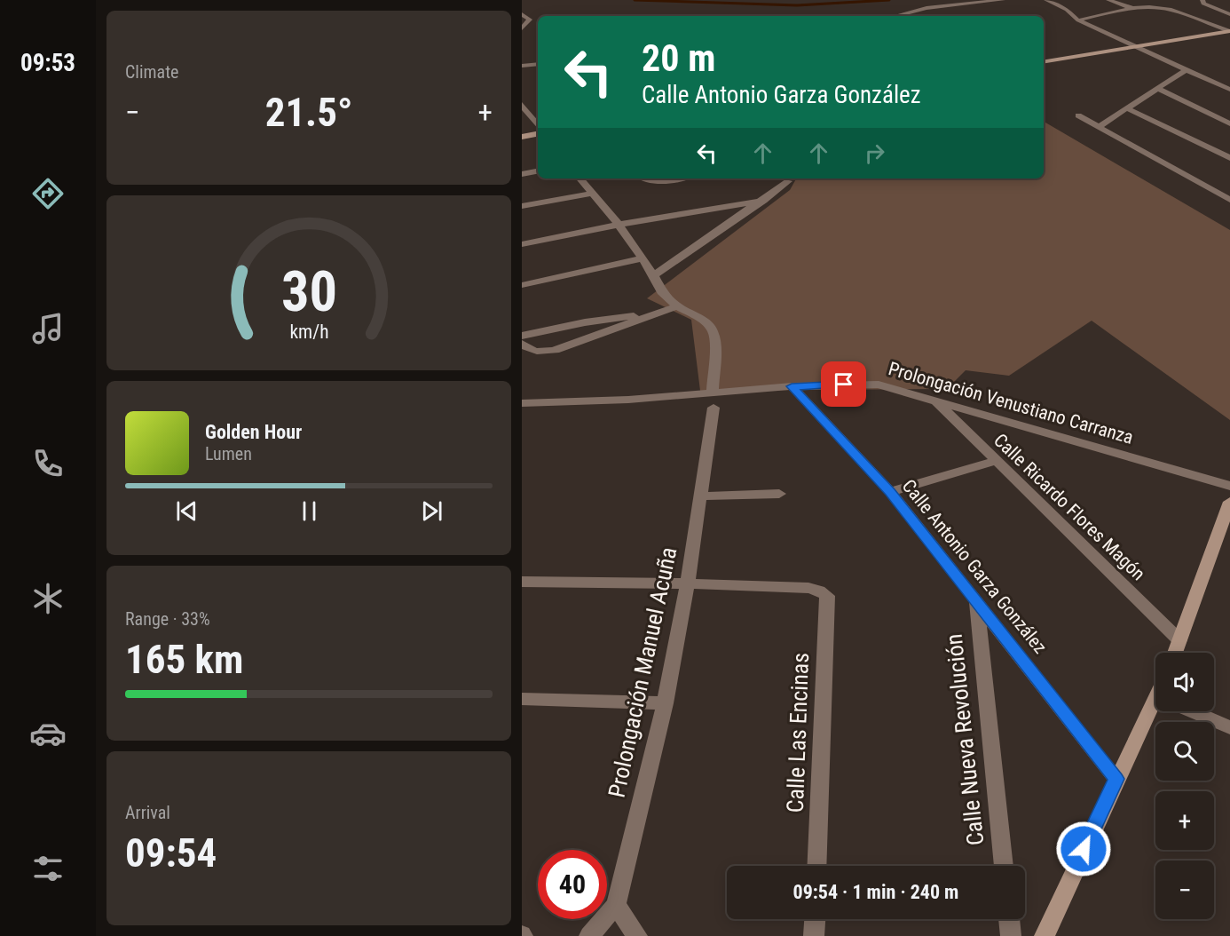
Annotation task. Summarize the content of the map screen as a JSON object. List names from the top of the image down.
{
  "streets": {
    "street": [
      "Prolongación Venustiano Carranza",
      "Calle Ricardo Flores Magón",
      "Calle Antonio Garza González",
      "Prolongación Manuel Acuña",
      "Calle Las Encinas",
      "Calle Nueva Revolución"
    ]
  },
  "crossings": [
    ["Prolongación Venustiano Carranza", "Calle Ricardo Flores Magón"],
    ["Prolongación Venustiano Carranza", "Calle Antonio Garza González"],
    ["Prolongación Venustiano Carranza", "Prolongación Manuel Acuña"],
    ["Calle Antonio Garza González", "Calle Nueva Revolución"],
    ["Prolongación Manuel Acuña", "Calle Las Encinas"]
  ],
  "page": {
    "tabs": "09:53",
    "tile": [
      "Climate",
      ["Range · 33%", "165 km"],
      ["Arrival", "09:54"]
    ],
    "turn": ["20 m", "Calle Antonio Garza González"],
    "heat": ["−", "21.5°", "+"],
    "song": ["Golden Hour", "Lumen"],
    "map_buttons": ["+", "−"],
    "limit": "40",
    "trip": "09:54 · 1 min · 240 m",
    "gauge": ["30", "km/h"]
  }
}
